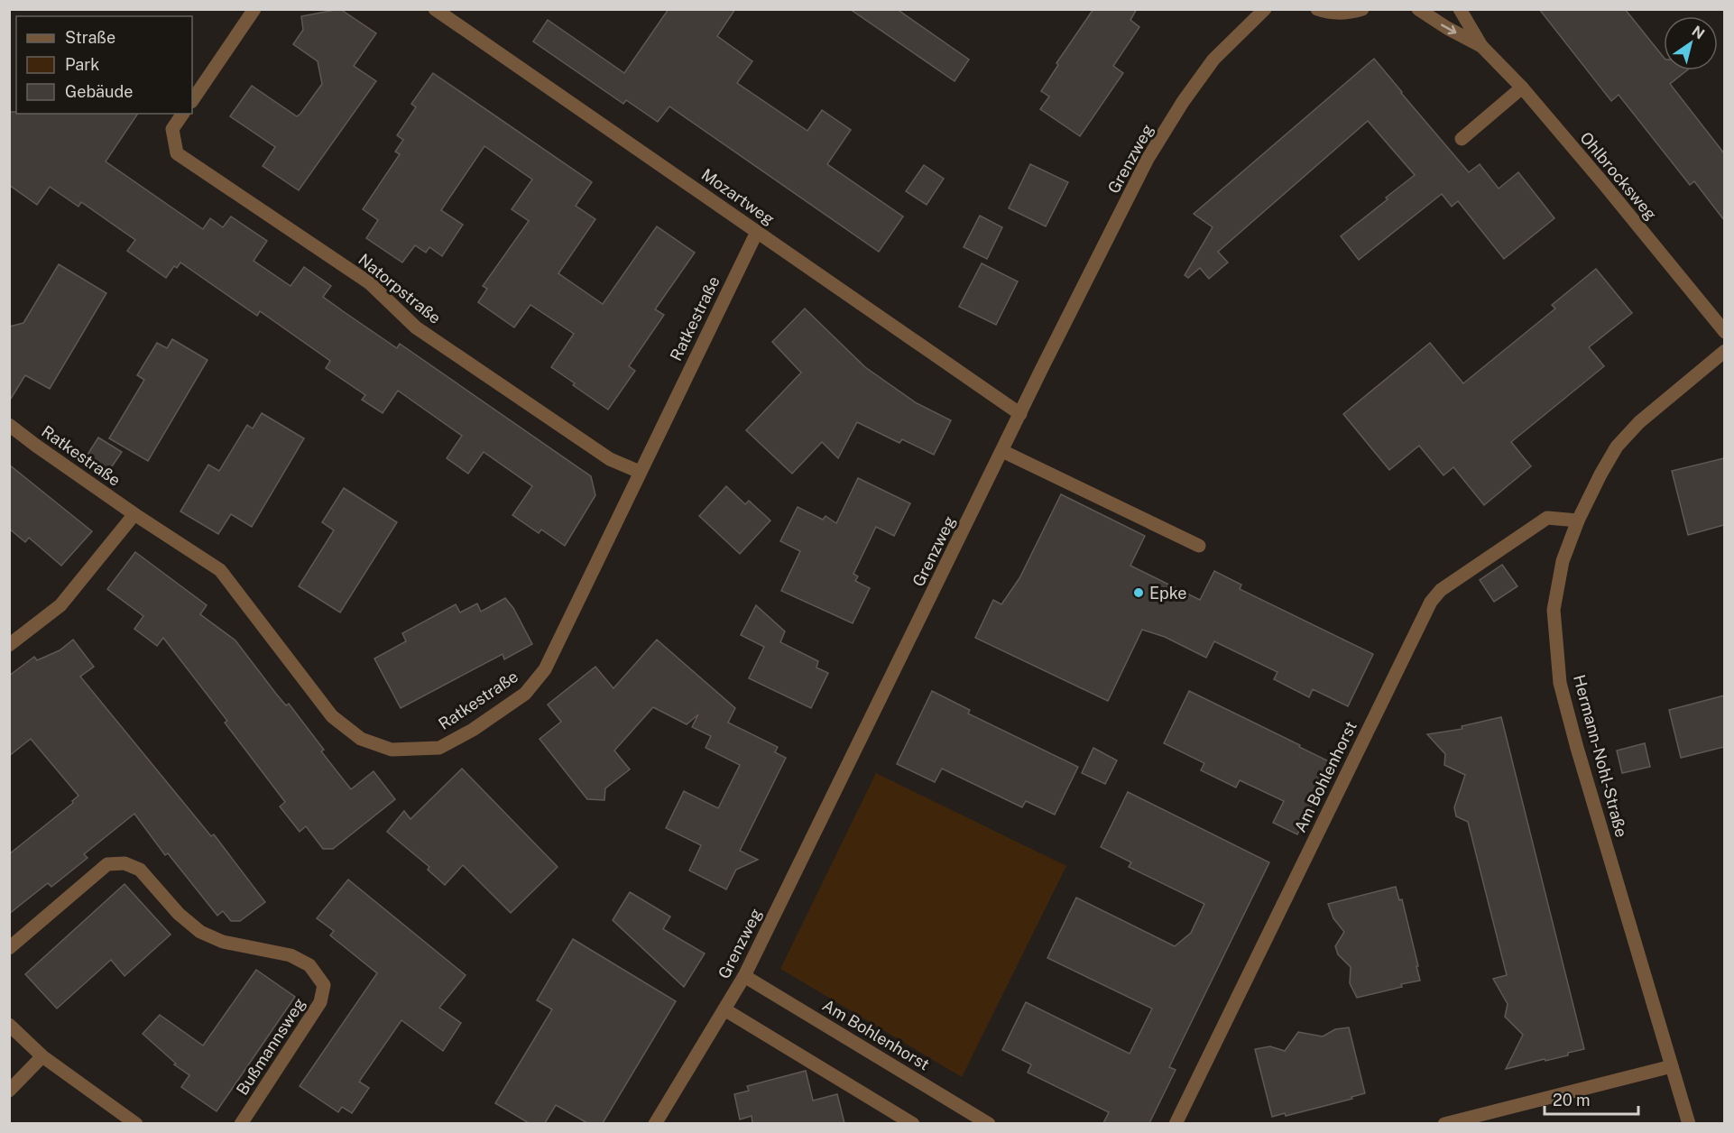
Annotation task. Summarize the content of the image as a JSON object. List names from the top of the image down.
{
  "streets": {
    "street": [
      "Grenzweg",
      "Ohlbrocksweg",
      "Mozartweg",
      "Natorpstraße",
      "Ratkestraße",
      "Hermann-Nohl-Straße",
      "Am Bohlenhorst",
      "Bußmannsweg"
    ]
  },
  "crossings": [
    ["Grenzweg", "Mozartweg"],
    ["Grenzweg", "Am Bohlenhorst"],
    ["Mozartweg", "Ratkestraße"],
    ["Natorpstraße", "Ratkestraße"],
    ["Hermann-Nohl-Straße", "Am Bohlenhorst"]
  ],
  "places": ["Epke"],
  "legend": ["Straße", "Park", "Gebäude"],
  "scale_bar": "20 m",
  "north": "top right"
}
